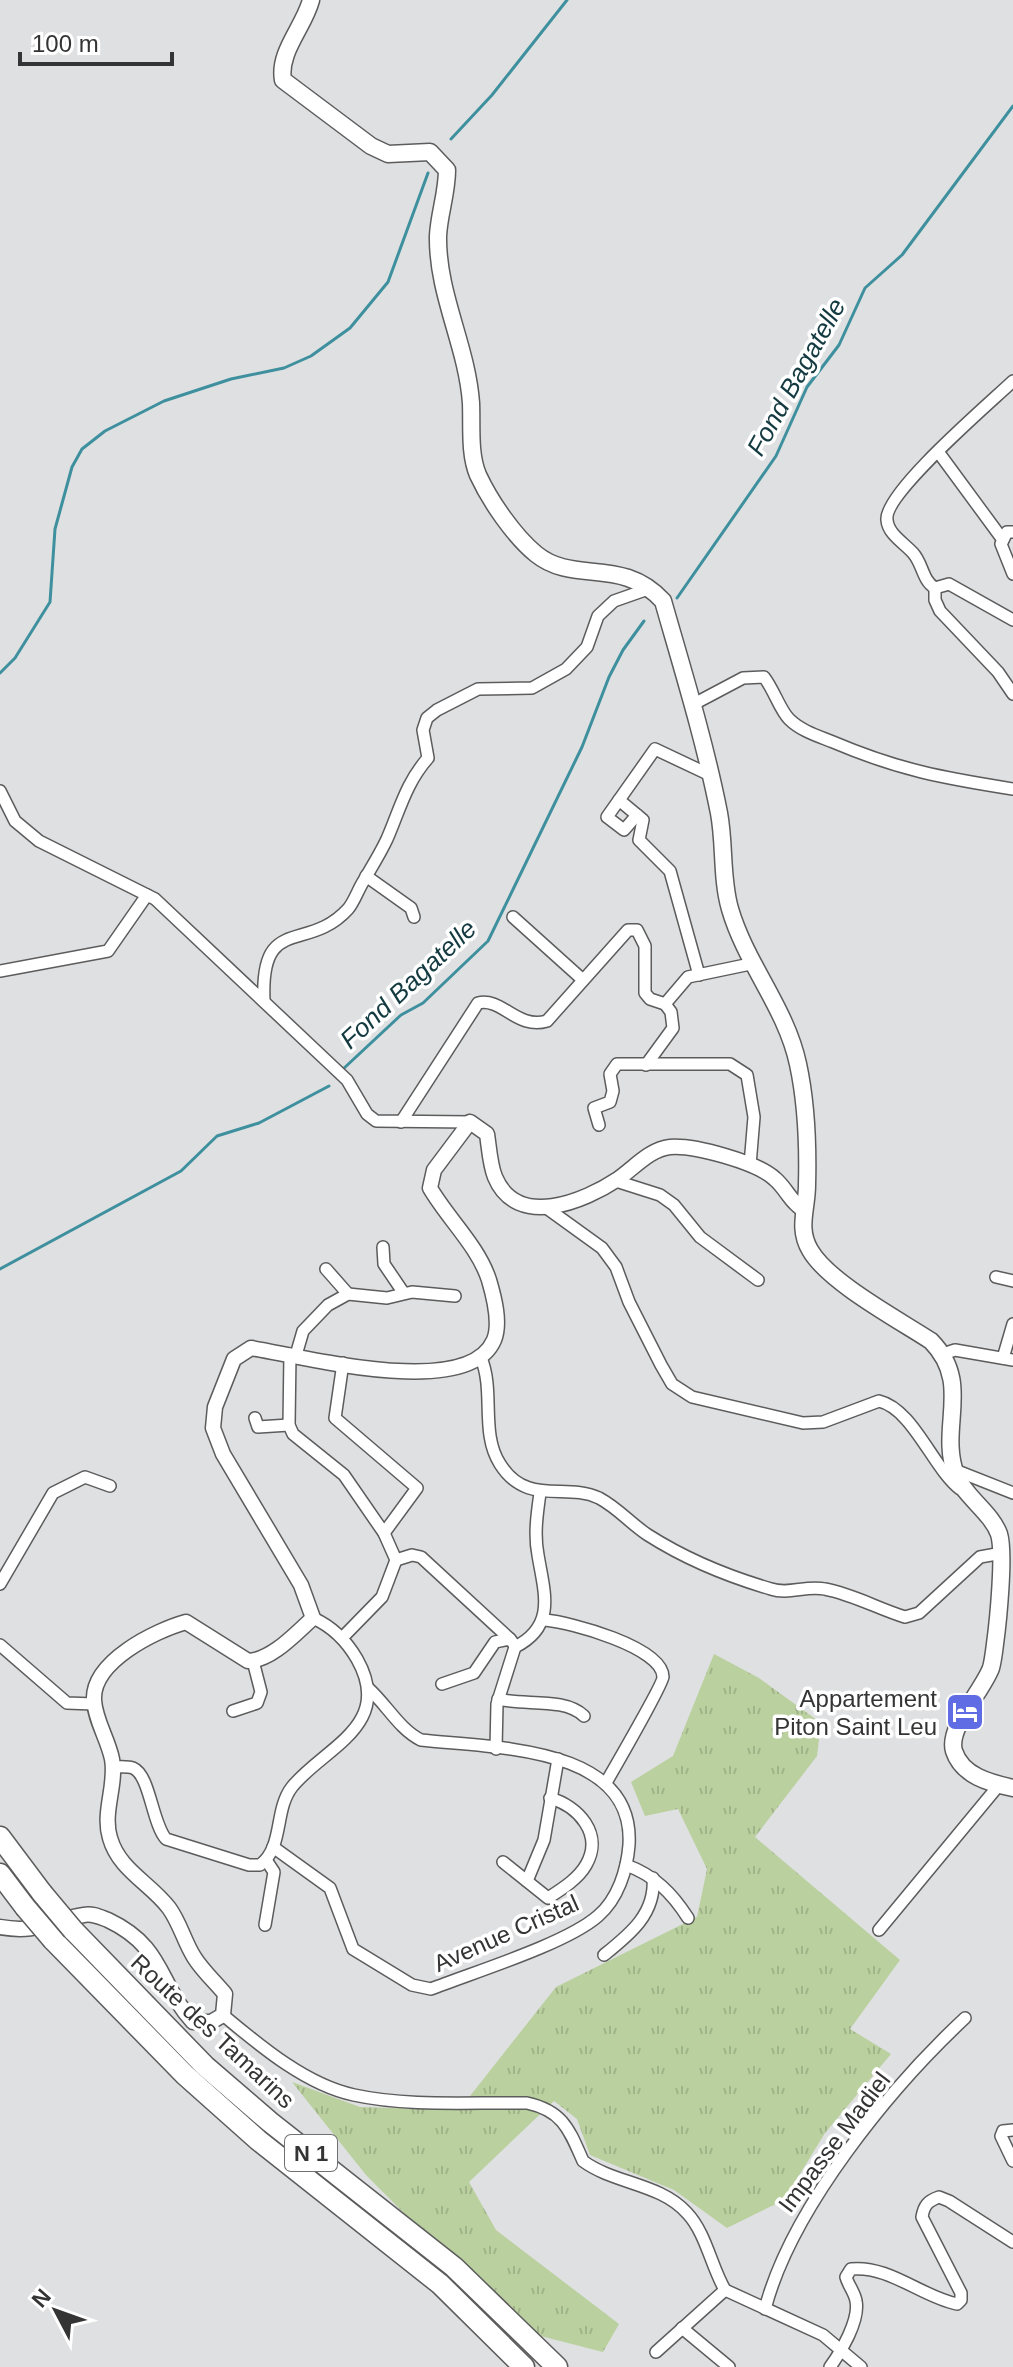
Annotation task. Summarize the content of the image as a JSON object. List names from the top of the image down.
{
  "streets": {
    "highway": ["Route des Tamarins", "N 1"],
    "street": ["Avenue Cristal", "Impasse Madiel"]
  },
  "water": ["Fond Bagatelle"],
  "places": {
    "hotel": ["Appartement Piton Saint Leu"]
  },
  "scale_bar": "100 m",
  "north": "top left"
}
